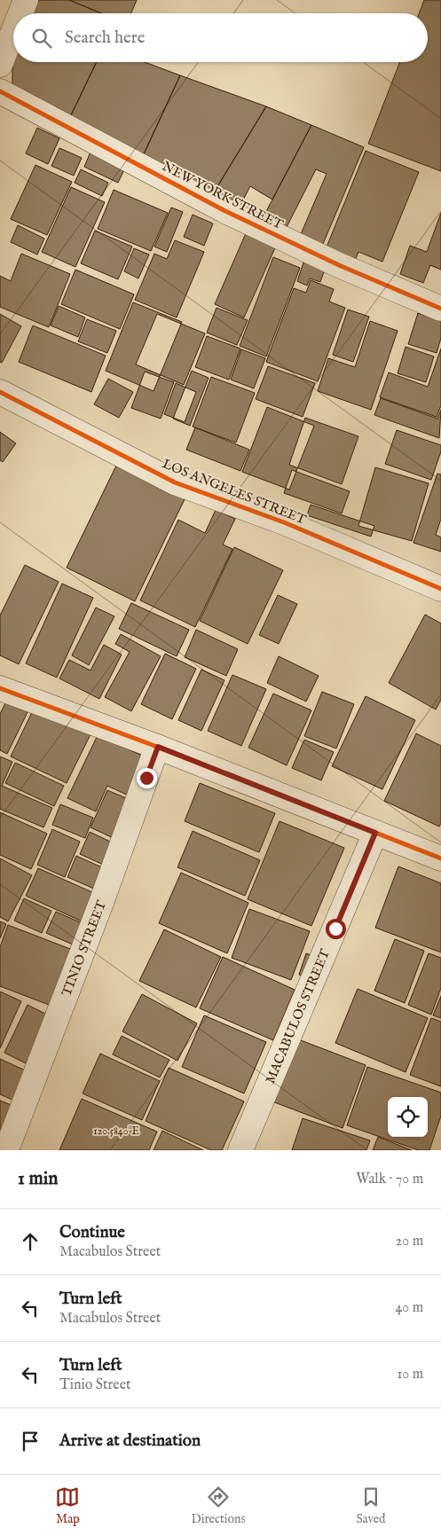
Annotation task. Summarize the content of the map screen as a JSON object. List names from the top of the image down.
{
  "streets": {
    "street": [
      "NEW YORK STREET",
      "LOS ANGELES STREET",
      "TINIO STREET",
      "MACABULOS STREET"
    ]
  },
  "page": {
    "search": "Search here",
    "heading": ["1 min", "Walk · 70 m"],
    "list": [
      ["Continue", "Macabulos Street", "20 m"],
      ["Turn left", "Macabulos Street", "40 m"],
      ["Turn left", "Tinio Street", "10 m"],
      "Arrive at destination"
    ],
    "nav": ["Map", "Directions", "Saved"]
  },
  "coordinates": ["120.5840°E"]
}
